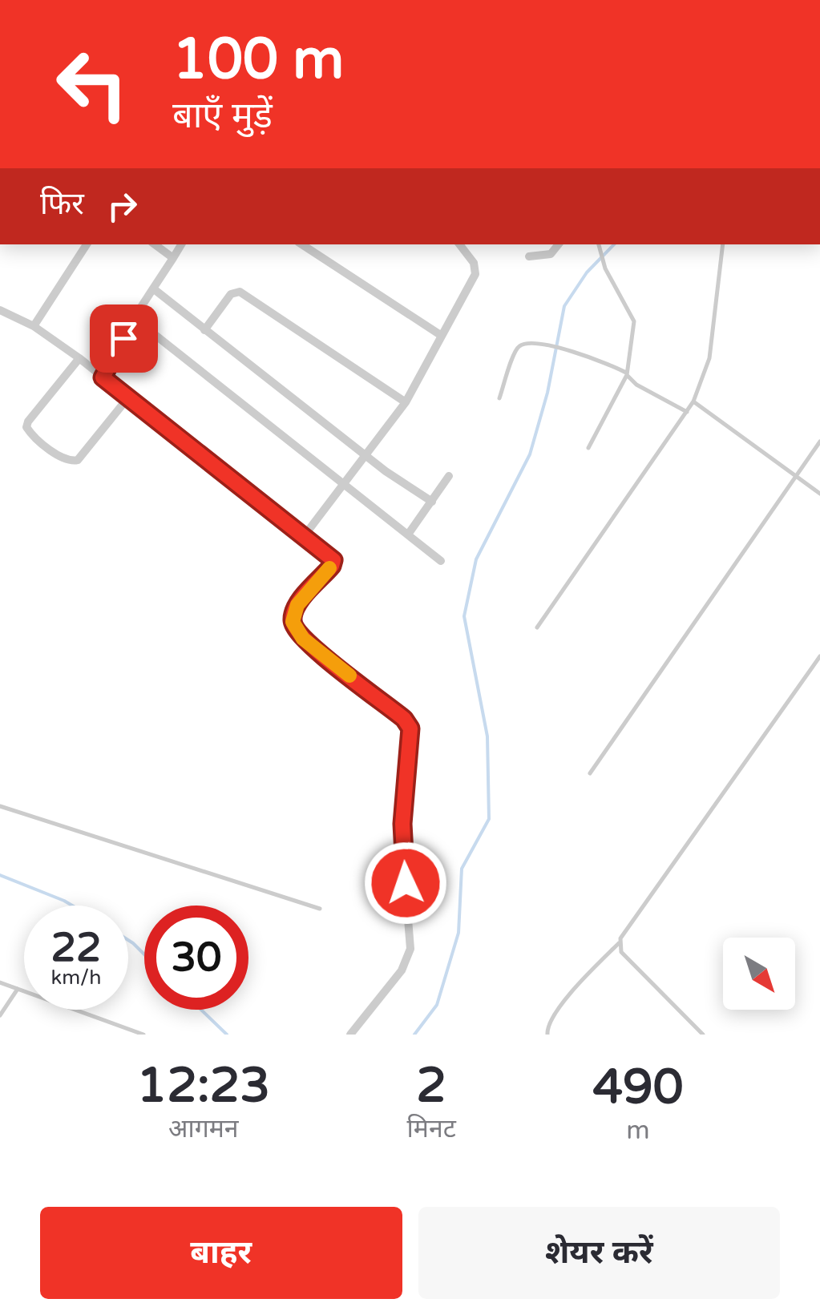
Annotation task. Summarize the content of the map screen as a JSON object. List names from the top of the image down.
{
  "north": "bottom right",
  "page": {
    "turn": ["100 m", "बाएँ मुड़ें"],
    "then": "फिर",
    "speed": "22 km/h",
    "limit": "30",
    "eta": [
      "12:23",
      "आगमन",
      "2",
      "मिनट",
      "490",
      "m"
    ],
    "buttons": ["बाहर", "शेयर करें"]
  }
}
